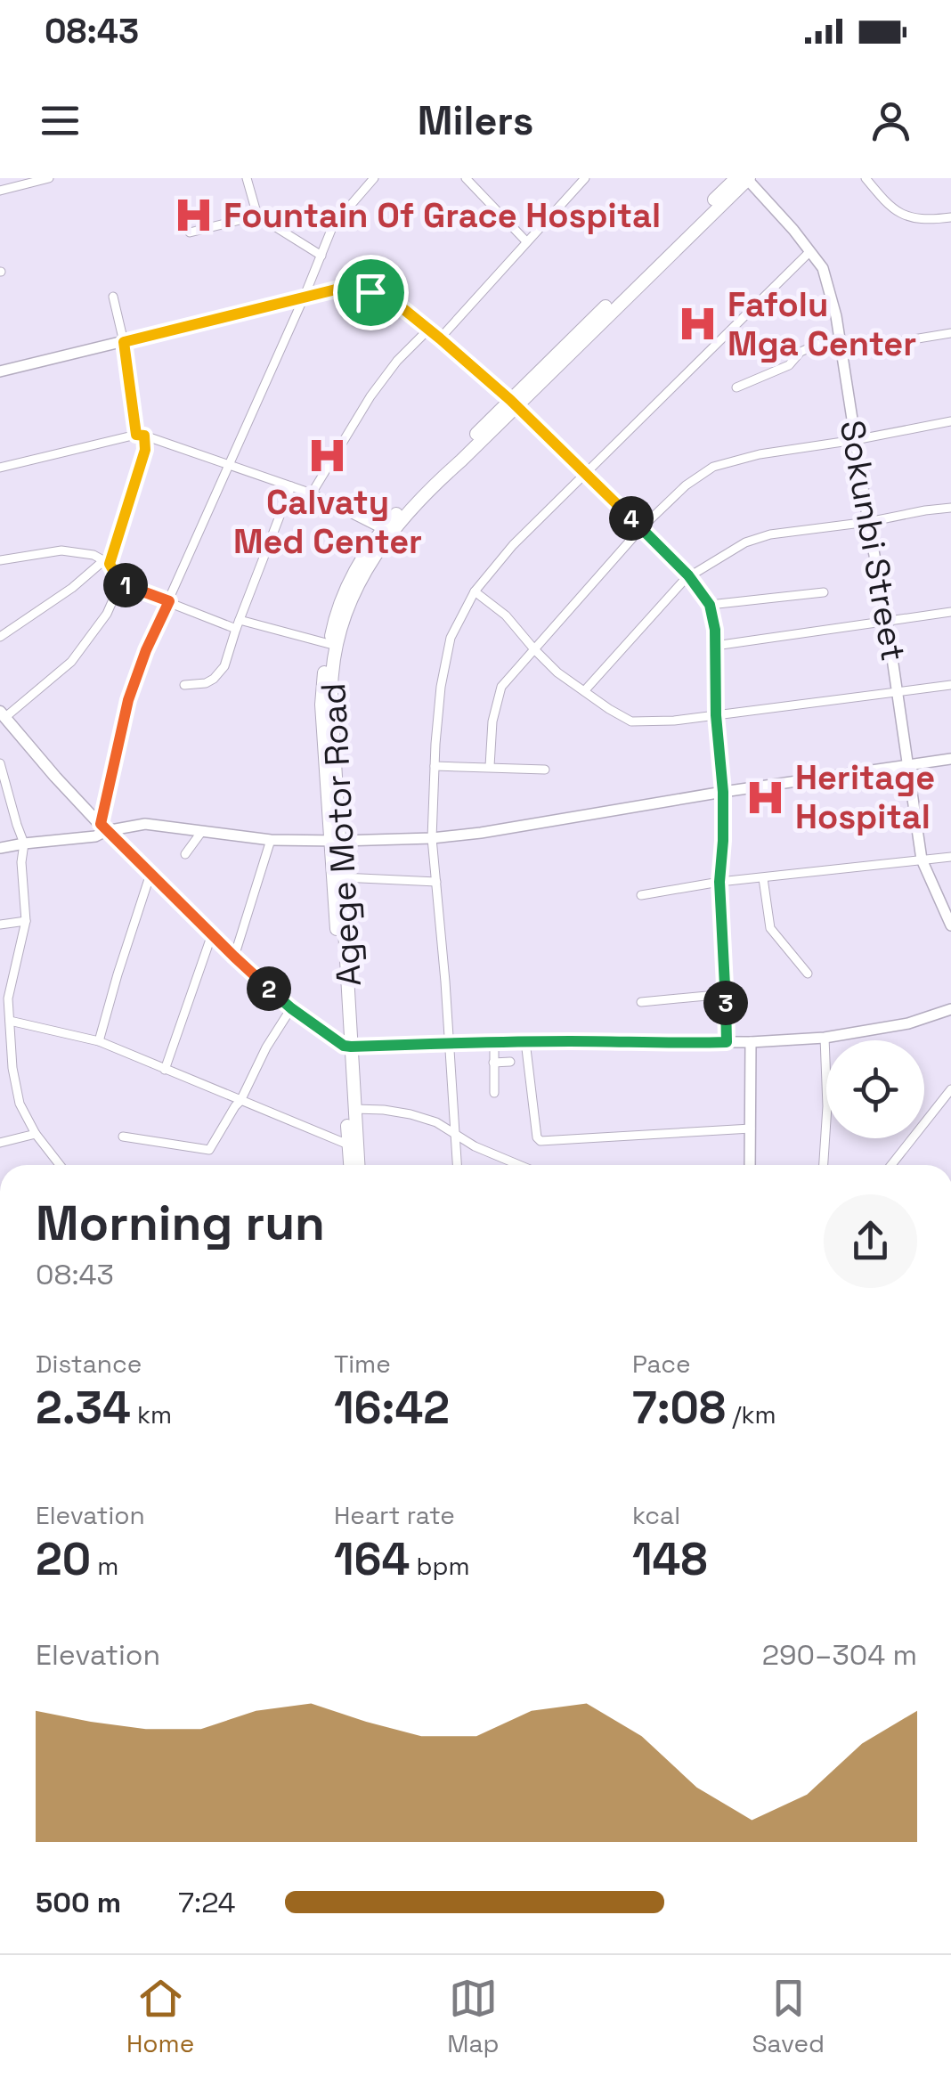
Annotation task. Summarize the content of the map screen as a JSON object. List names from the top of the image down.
{
  "streets": {
    "main road": ["Agege Motor Road"],
    "street": ["Sokunbi Street"]
  },
  "crossings": [
    ["Sokunbi Street", "Agege Motor Road"]
  ],
  "places": {
    "hospital": [
      "Fountain Of Grace Hospital",
      "Fafolu Mga Center",
      "Calvaty Med Center",
      "Heritage Hospital"
    ]
  },
  "page": {
    "status": "08:43",
    "header": "Milers",
    "pins": [
      "4",
      "1",
      "2",
      "3"
    ],
    "heading": ["Morning run", "08:43"],
    "stats": [
      ["Distance", "2.34 km"],
      ["Time", "16:42"],
      ["Pace", "7:08 /km"],
      ["Elevation", "20 m"],
      ["Heart rate", "164 bpm"],
      ["kcal", "148"]
    ],
    "chart": ["Elevation", "290–304 m"],
    "list": [
      {
        "name": "500 m",
        "note": "7:24"
      }
    ],
    "tabs": ["Home", "Map", "Saved"]
  }
}
